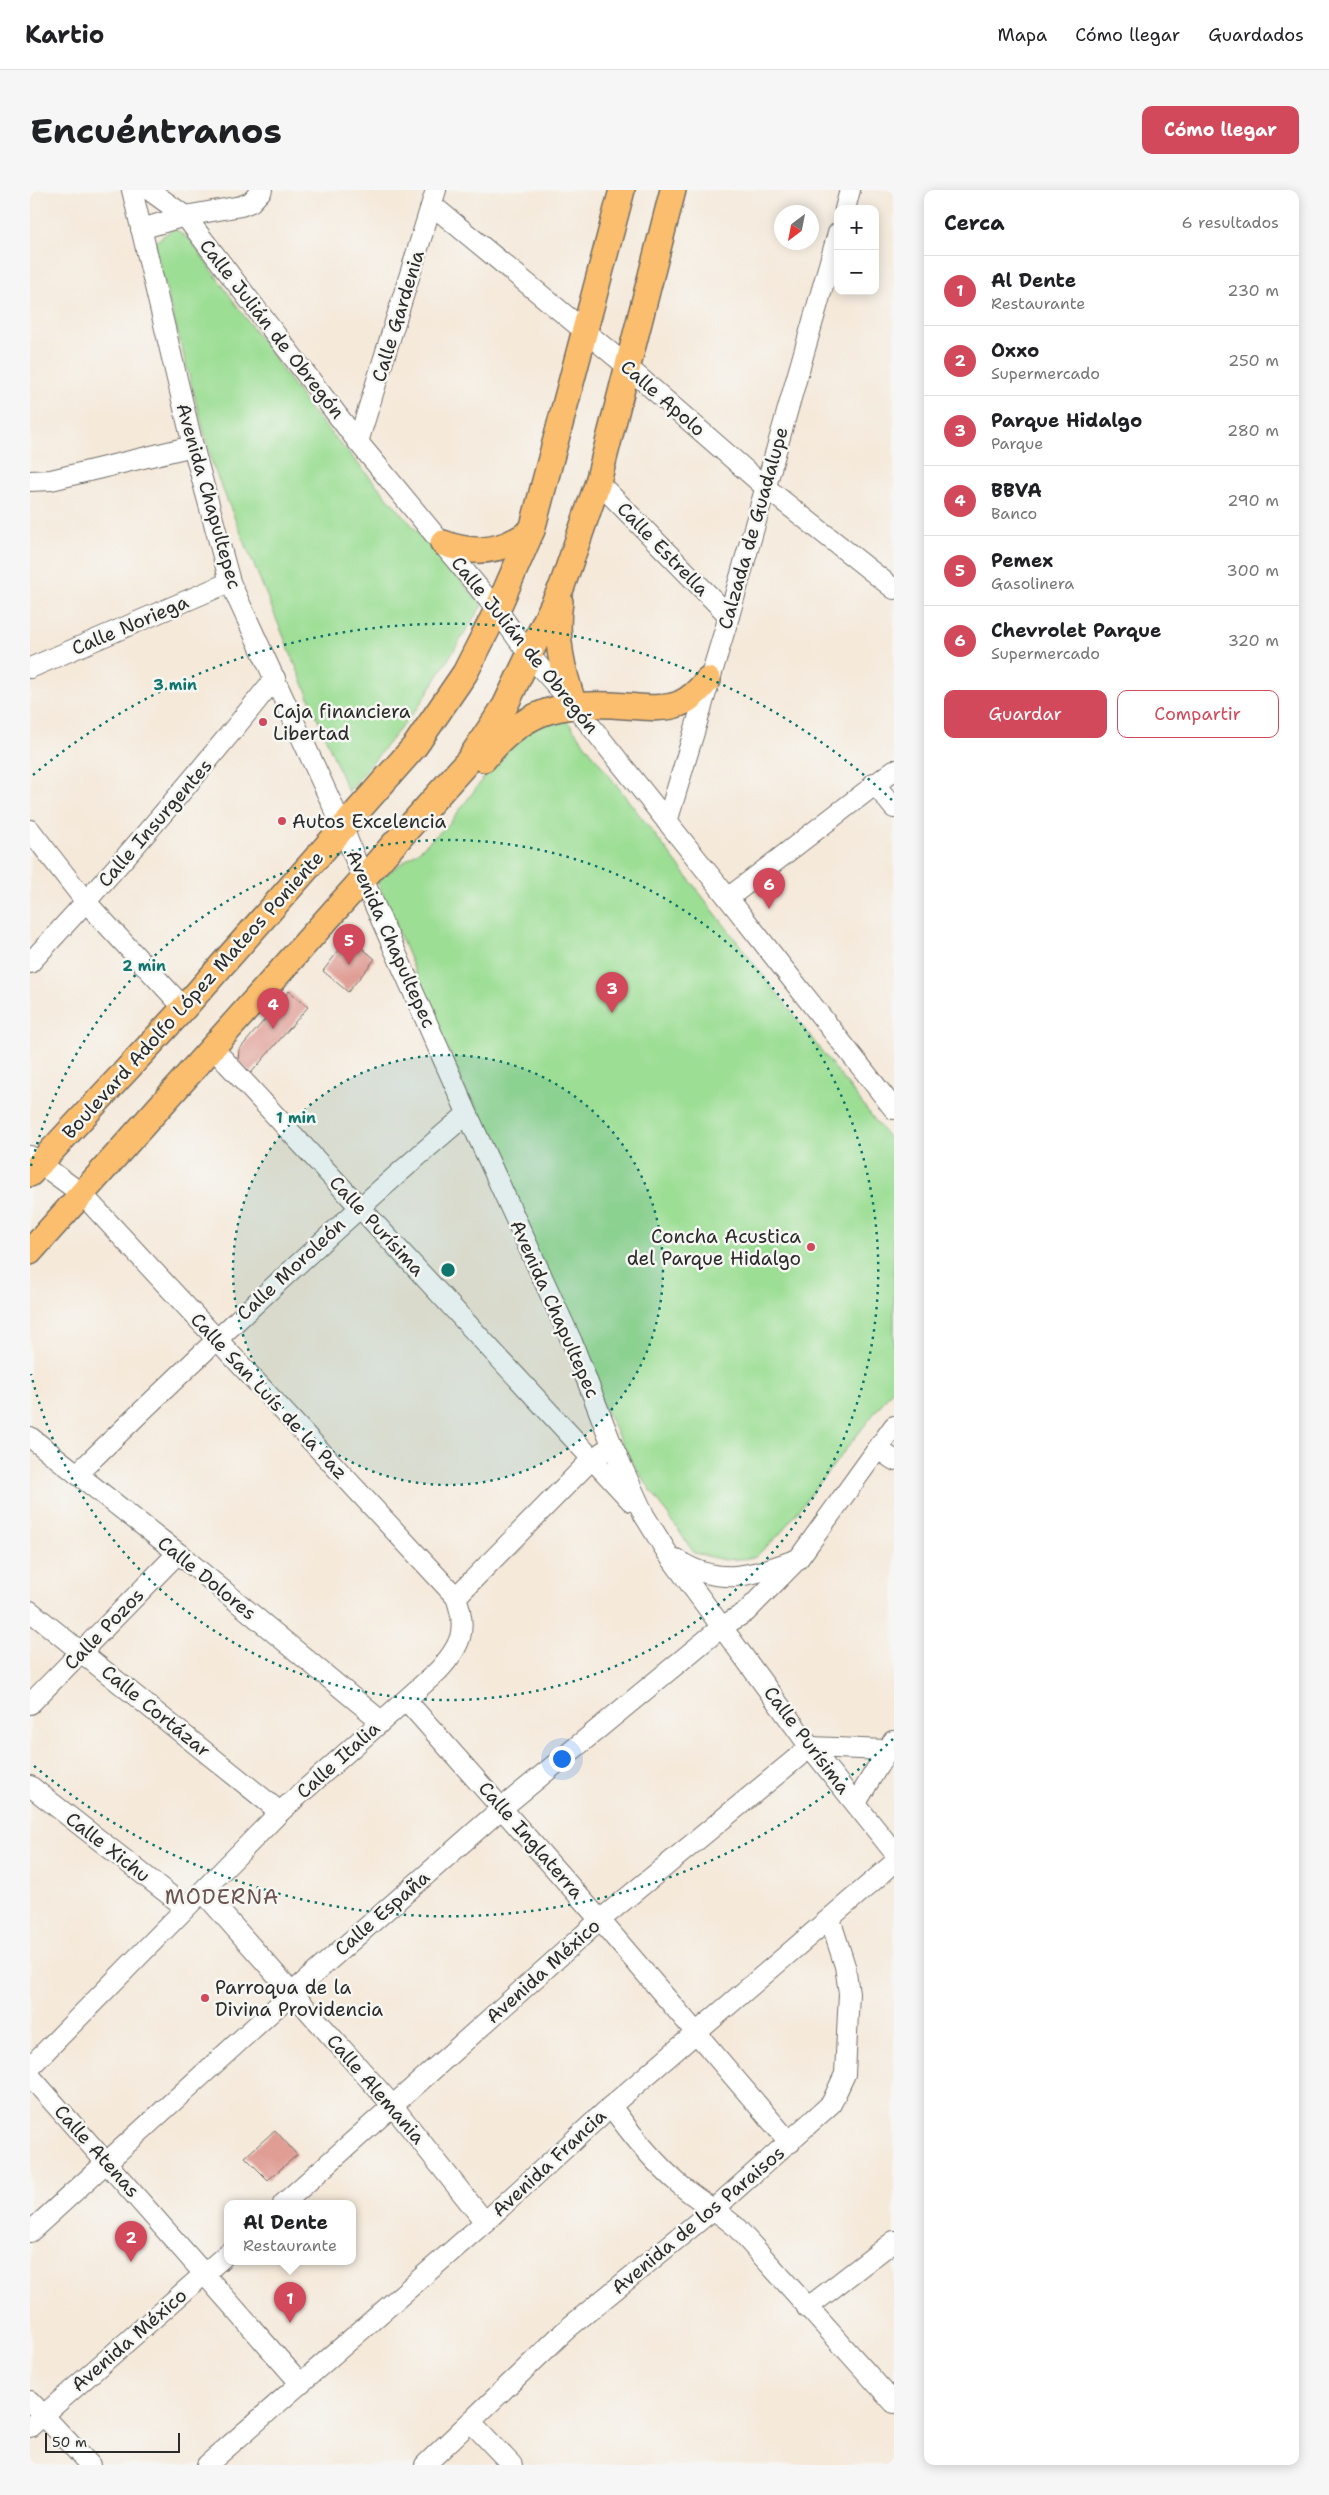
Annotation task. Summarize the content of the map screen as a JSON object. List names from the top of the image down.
{
  "streets": {
    "main road": ["Boulevard Adolfo López Mateos Poniente"],
    "street": [
      "Calle Gardenia",
      "Calle Julián de Obregón",
      "Calle Apolo",
      "Avenida Chapultepec",
      "Calzada de Guadalupe",
      "Calle Estrella",
      "Calle Noriega",
      "Calle Insurgentes",
      "Calle Purísima",
      "Calle Moroleón",
      "Calle San Luís de la Paz",
      "Calle Dolores",
      "Calle Pozos",
      "Calle Cortázar",
      "Calle Italia",
      "Calle Inglaterra",
      "Calle Xichu",
      "Calle España",
      "Avenida México",
      "Calle Alemania",
      "Calle Atenas",
      "Avenida Francia",
      "Avenida de los Paraisos"
    ]
  },
  "crossings": [
    ["Calle Gardenia", "Calle Julián de Obregón"],
    ["Calle Gardenia", "Calle Apolo"],
    ["Calle Julián de Obregón", "Calzada de Guadalupe"],
    ["Calle Julián de Obregón", "Boulevard Adolfo López Mateos Poniente"],
    ["Calle Apolo", "Calzada de Guadalupe"],
    ["Calle Apolo", "Boulevard Adolfo López Mateos Poniente"],
    ["Avenida Chapultepec", "Calle Noriega"],
    ["Avenida Chapultepec", "Calle Insurgentes"],
    ["Avenida Chapultepec", "Boulevard Adolfo López Mateos Poniente"],
    ["Avenida Chapultepec", "Calle Purísima"],
    ["Avenida Chapultepec", "Calle Moroleón"],
    ["Avenida Chapultepec", "Calle España"],
    ["Calzada de Guadalupe", "Calle Estrella"],
    ["Boulevard Adolfo López Mateos Poniente", "Calle San Luís de la Paz"],
    ["Calle Purísima", "Calle Moroleón"],
    ["Calle Purísima", "Calle España"],
    ["Calle Purísima", "Avenida México"],
    ["Calle Moroleón", "Calle San Luís de la Paz"],
    ["Calle Moroleón", "Calle Dolores"],
    ["Calle San Luís de la Paz", "Calle Italia"],
    ["Calle Dolores", "Calle Pozos"],
    ["Calle Dolores", "Calle Italia"],
    ["Calle Pozos", "Calle Cortázar"],
    ["Calle Cortázar", "Calle Italia"],
    ["Calle Italia", "Calle Inglaterra"],
    ["Calle Italia", "Calle Xichu"],
    ["Calle Italia", "Calle Alemania"],
    ["Calle Inglaterra", "Calle España"],
    ["Calle Inglaterra", "Avenida México"],
    ["Calle Inglaterra", "Avenida Francia"],
    ["Calle Inglaterra", "Avenida de los Paraisos"],
    ["Calle España", "Calle Alemania"],
    ["Calle España", "Calle Atenas"],
    ["Avenida México", "Calle Alemania"],
    ["Avenida México", "Calle Atenas"],
    ["Calle Alemania", "Avenida Francia"],
    ["Calle Atenas", "Avenida Francia"],
    ["Avenida Francia", "Avenida de los Paraisos"]
  ],
  "districts": ["MODERNA"],
  "places": [
    "Caja financiera Libertad",
    "Autos Excelencia",
    "Concha Acustica del Parque Hidalgo",
    "Parroqua de la Divina Providencia"
  ],
  "scale_bar": "50 m",
  "north": "bottom left",
  "page": {
    "header": "Kartio",
    "nav": ["Mapa", "Cómo llegar", "Guardados"],
    "buttons": [
      "Cómo llegar",
      ["Guardar", "Compartir"]
    ],
    "title": "Encuéntranos",
    "heading": ["Cerca", "6 resultados"],
    "map_buttons": ["+", "−"],
    "list": [
      {
        "mark": "1",
        "name": "Al Dente",
        "note": "Restaurante",
        "value": "230 m"
      },
      {
        "mark": "2",
        "name": "Oxxo",
        "note": "Supermercado",
        "value": "250 m"
      },
      {
        "mark": "3",
        "name": "Parque Hidalgo",
        "note": "Parque",
        "value": "280 m"
      },
      {
        "mark": "4",
        "name": "BBVA",
        "note": "Banco",
        "value": "290 m"
      },
      {
        "mark": "5",
        "name": "Pemex",
        "note": "Gasolinera",
        "value": "300 m"
      },
      {
        "mark": "6",
        "name": "Chevrolet Parque",
        "note": "Supermercado",
        "value": "320 m"
      }
    ],
    "pins": [
      "6",
      "5",
      "3",
      "4",
      "2",
      "1"
    ],
    "popup": ["Al Dente", "Restaurante"],
    "scale": "50 m"
  },
  "rings": ["3 min", "2 min", "1 min"]
}
